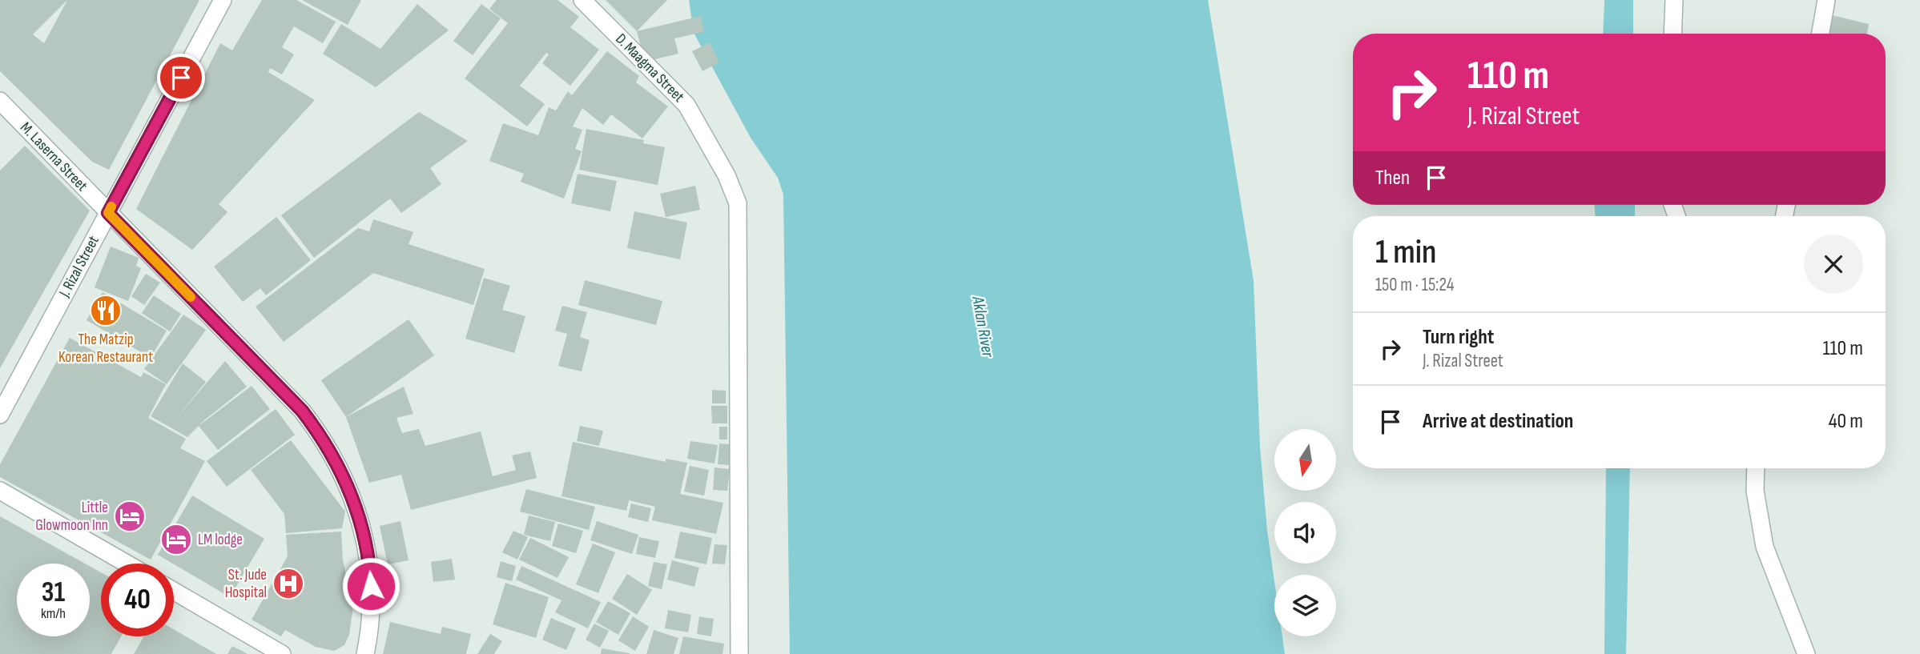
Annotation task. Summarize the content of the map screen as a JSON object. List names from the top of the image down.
{
  "streets": {
    "street": ["D. Maagma Street", "M. Laserna Street", "J. Rizal Street"]
  },
  "crossings": [
    ["M. Laserna Street", "J. Rizal Street"]
  ],
  "water": ["Aklan River"],
  "places": {
    "restaurant": ["The Matzip Korean Restaurant"],
    "hotel": ["Little Glowmoon Inn", "LM lodge"],
    "hospital": ["St. Jude Hospital"]
  },
  "north": "bottom",
  "page": {
    "turn": ["110 m", "J. Rizal Street"],
    "then": "Then",
    "heading": ["1 min", "150 m · 15:24"],
    "list": [
      {
        "name": "Turn right",
        "note": "J. Rizal Street",
        "value": "110 m"
      },
      {
        "name": "Arrive at destination",
        "value": "40 m"
      }
    ],
    "speed": "31 km/h",
    "limit": "40"
  }
}
